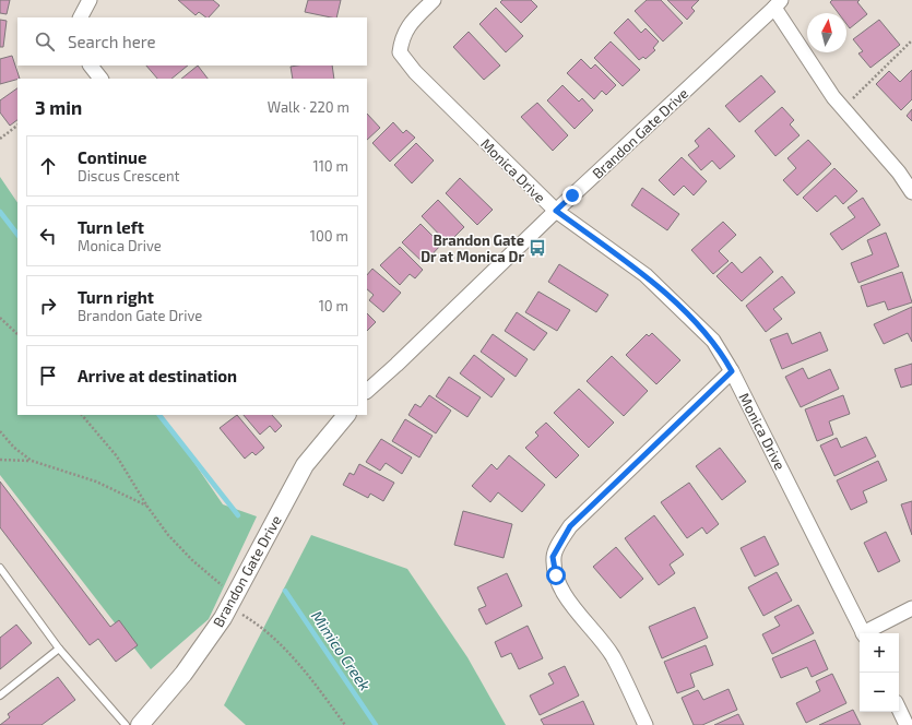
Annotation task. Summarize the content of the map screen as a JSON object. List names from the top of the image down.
{
  "streets": {
    "street": ["Brandon Gate Drive", "Monica Drive"]
  },
  "crossings": [
    ["Brandon Gate Drive", "Monica Drive"]
  ],
  "water": ["Mimico Creek"],
  "places": {
    "bus stop": ["Brandon Gate Dr at Monica Dr"]
  },
  "north": "top",
  "page": {
    "search": "Search here",
    "heading": ["3 min", "Walk · 220 m"],
    "list": [
      ["Continue", "Discus Crescent", "110 m"],
      ["Turn left", "Monica Drive", "100 m"],
      ["Turn right", "Brandon Gate Drive", "10 m"],
      "Arrive at destination"
    ],
    "map_buttons": ["+", "−"]
  }
}
